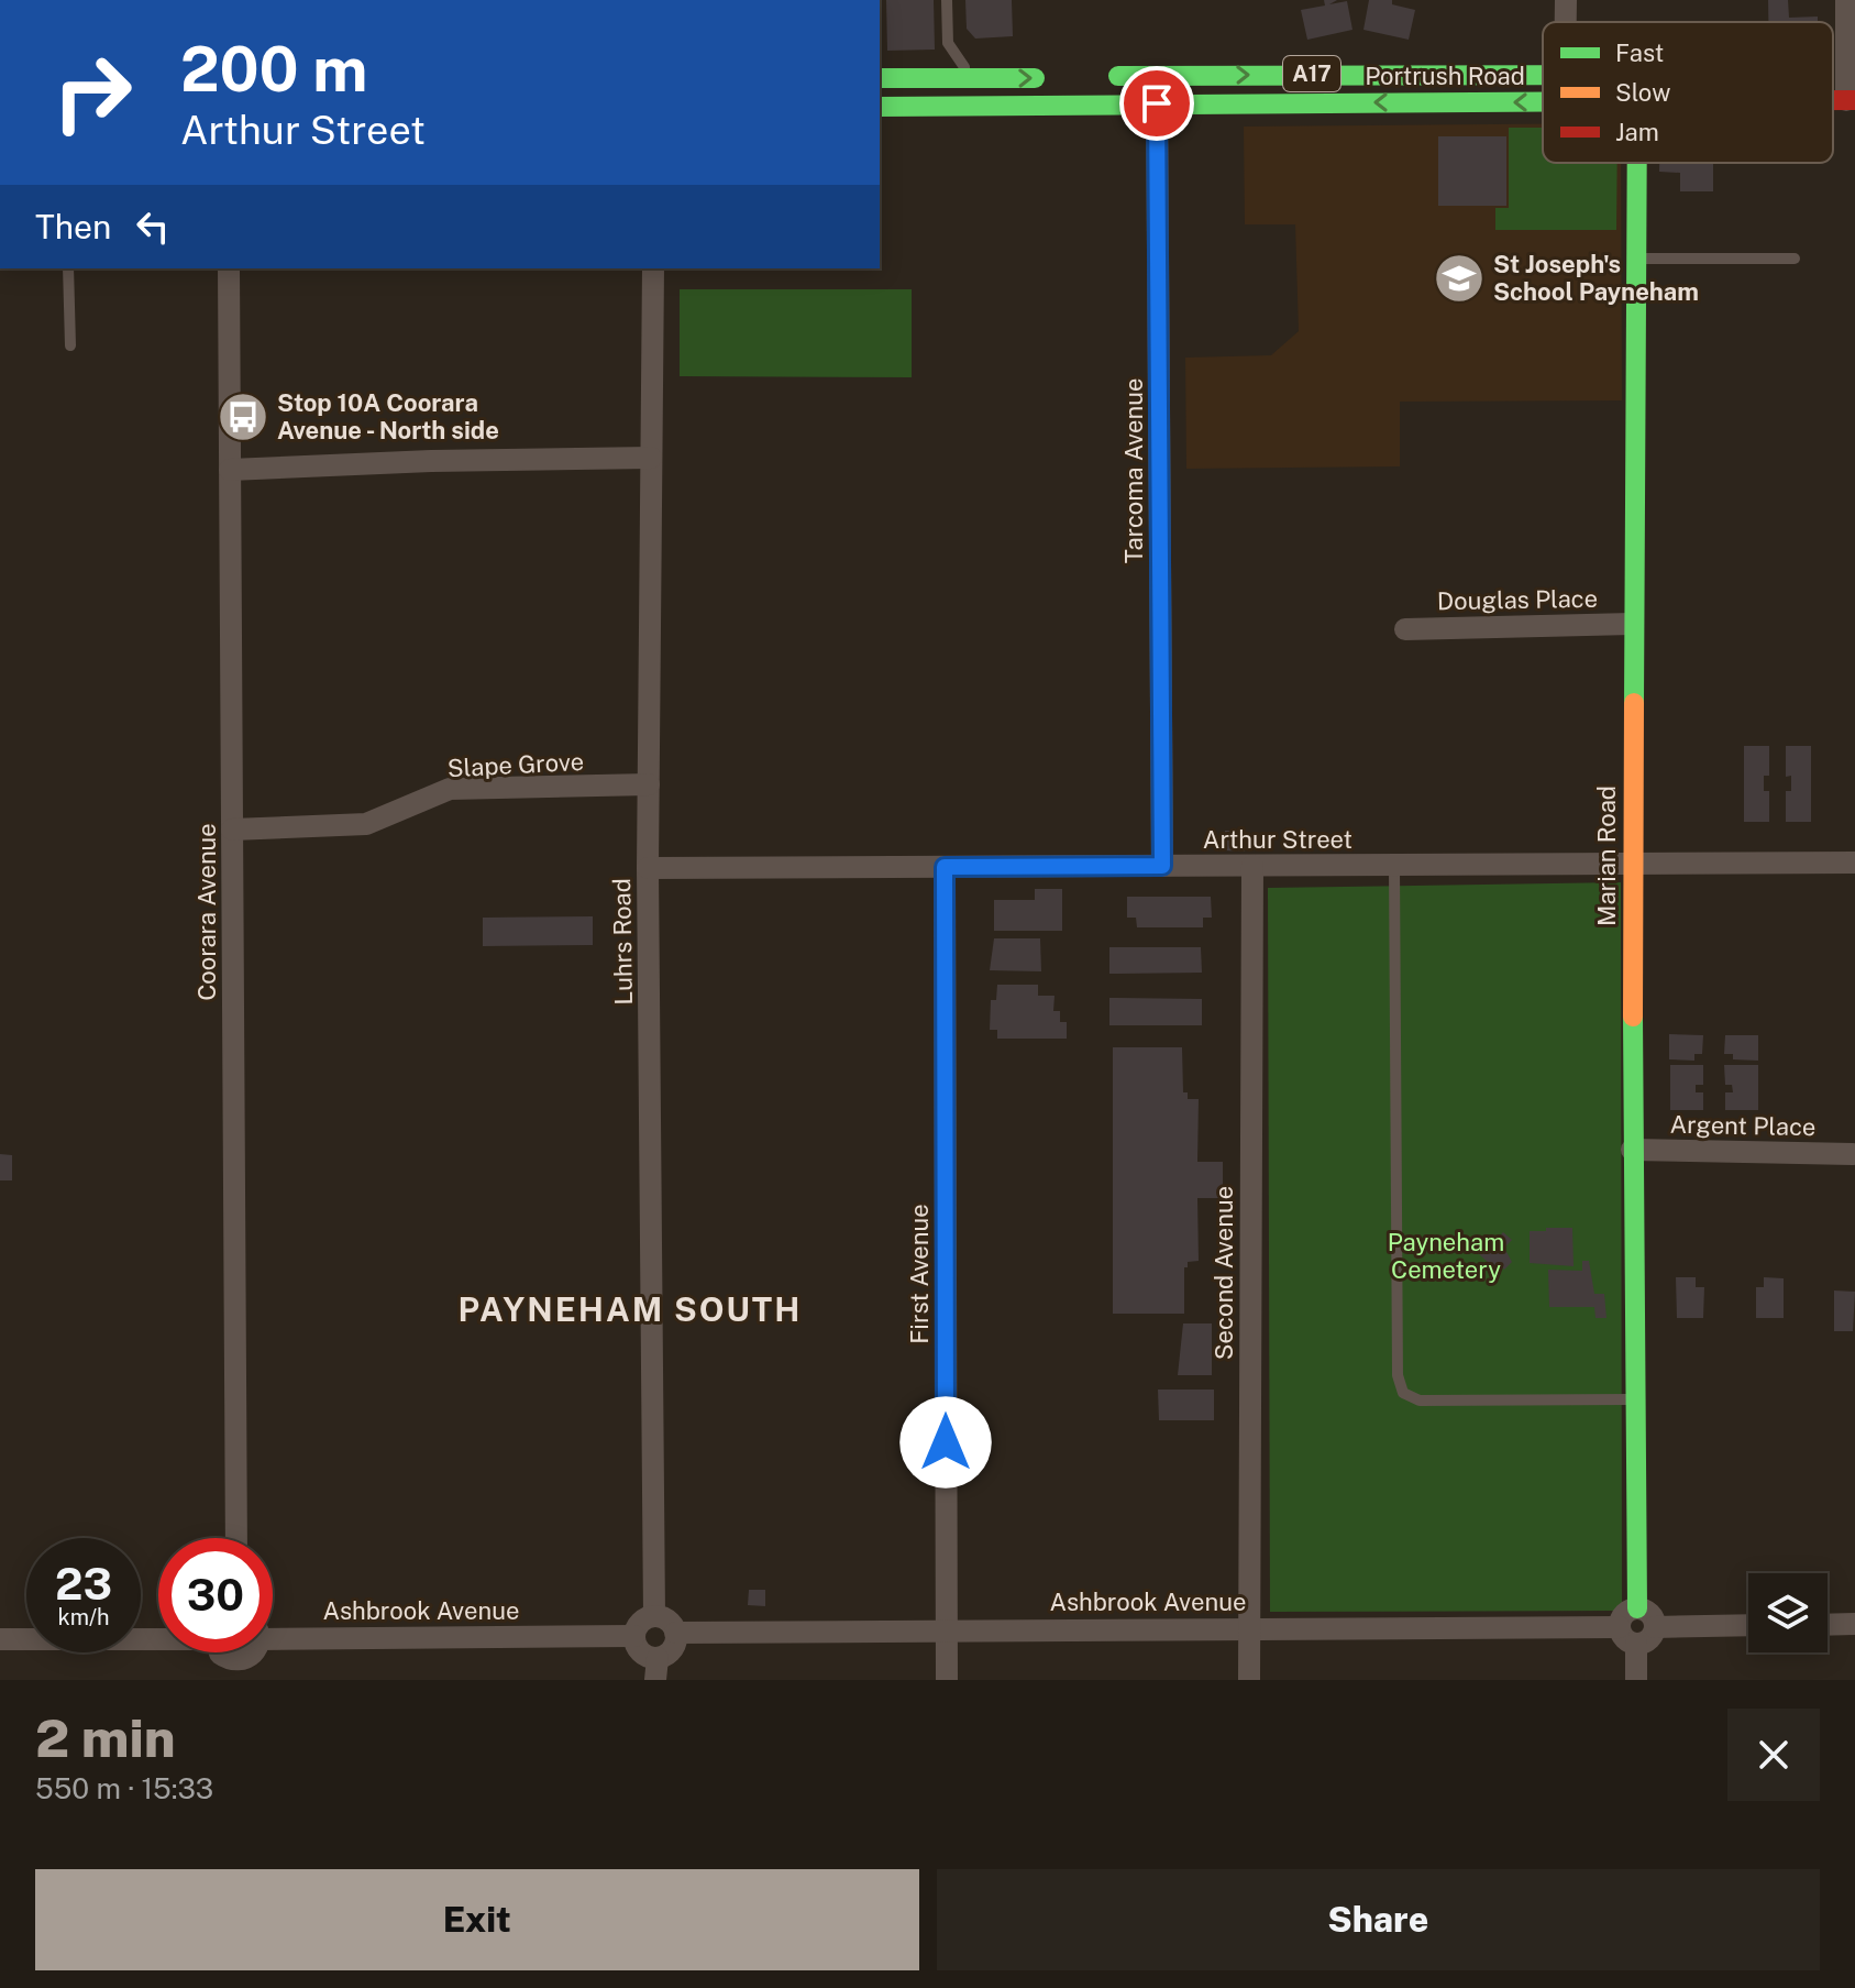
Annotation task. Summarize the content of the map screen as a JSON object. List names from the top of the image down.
{
  "streets": {
    "main road": ["A17", "Portrush Road", "Marian Road"],
    "street": [
      "Tarcoma Avenue",
      "Douglas Place",
      "Slape Grove",
      "Arthur Street",
      "Coorara Avenue",
      "Luhrs Road",
      "Argent Place",
      "Second Avenue",
      "First Avenue",
      "Ashbrook Avenue"
    ]
  },
  "crossings": [
    ["Portrush Road", "Tarcoma Avenue"],
    ["Tarcoma Avenue", "Arthur Street"],
    ["Douglas Place", "Marian Road"],
    ["Slape Grove", "Coorara Avenue"],
    ["Slape Grove", "Luhrs Road"],
    ["Arthur Street", "Marian Road"],
    ["Arthur Street", "Luhrs Road"],
    ["Arthur Street", "Second Avenue"],
    ["Arthur Street", "First Avenue"],
    ["Marian Road", "Argent Place"],
    ["Marian Road", "Ashbrook Avenue"],
    ["Luhrs Road", "Ashbrook Avenue"],
    ["Second Avenue", "Ashbrook Avenue"],
    ["First Avenue", "Ashbrook Avenue"]
  ],
  "districts": ["PAYNEHAM SOUTH"],
  "parks": ["Payneham Cemetery"],
  "places": {
    "school or university": ["St Joseph's School Payneham"],
    "bus stop": ["Stop 10A Coorara Avenue - North side"]
  },
  "legend": ["Fast", "Slow", "Jam"],
  "page": {
    "turn": ["200 m", "Arthur Street"],
    "then": "Then",
    "speed": "23 km/h",
    "limit": "30",
    "heading": ["2 min", "550 m · 15:33"],
    "buttons": ["Exit", "Share"]
  }
}
